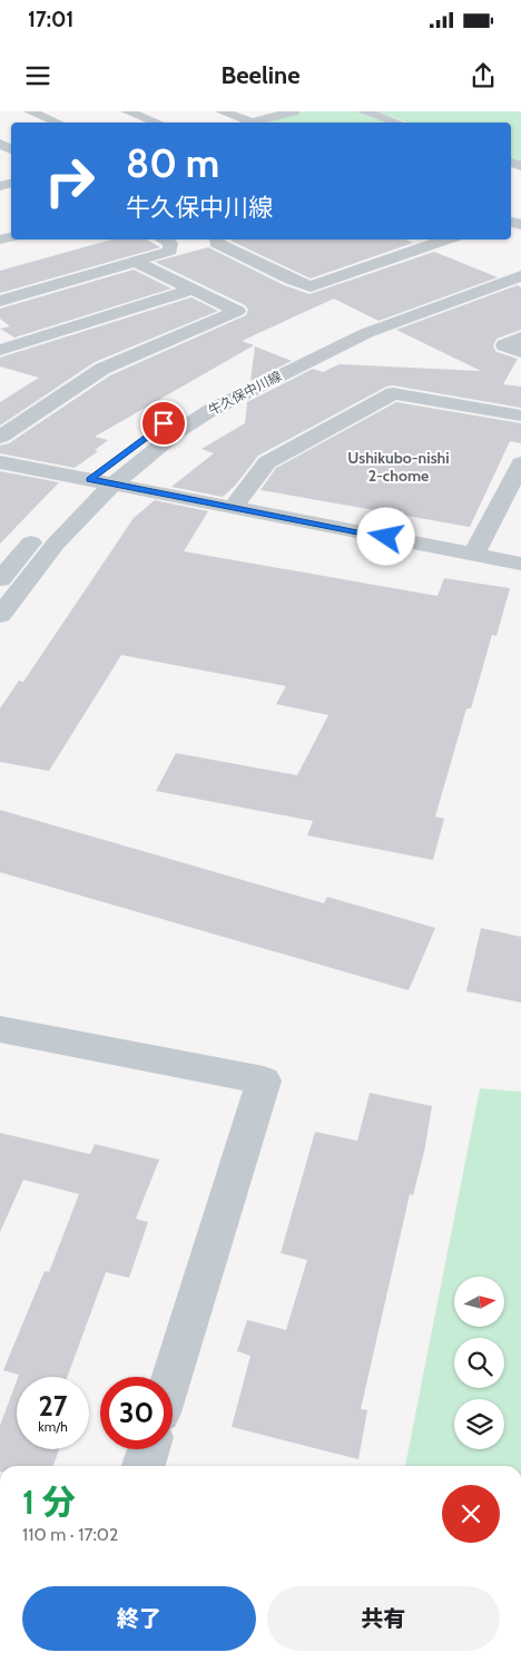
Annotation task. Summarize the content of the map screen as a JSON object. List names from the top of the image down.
{
  "streets": {
    "street": ["牛久保中川線"]
  },
  "districts": ["Ushikubo-nishi 2-chome"],
  "north": "right",
  "page": {
    "status": "17:01",
    "header": "Beeline",
    "turn": ["80 m", "牛久保中川線"],
    "speed": "27 km/h",
    "limit": "30",
    "heading": ["1 分", "110 m · 17:02"],
    "buttons": ["終了", "共有"]
  }
}
